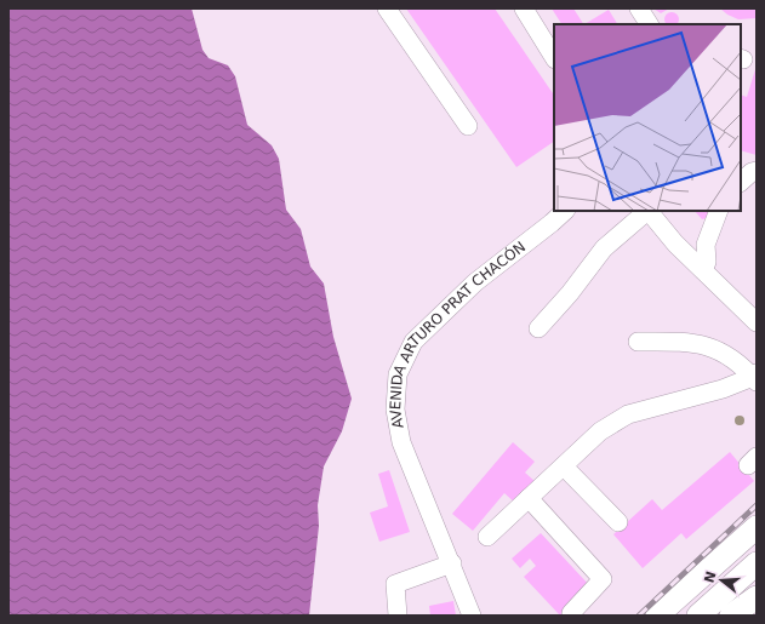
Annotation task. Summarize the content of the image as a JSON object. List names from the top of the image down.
{
  "streets": {
    "street": ["AVENIDA ARTURO PRAT CHACÓN"]
  },
  "north": "left"
}
